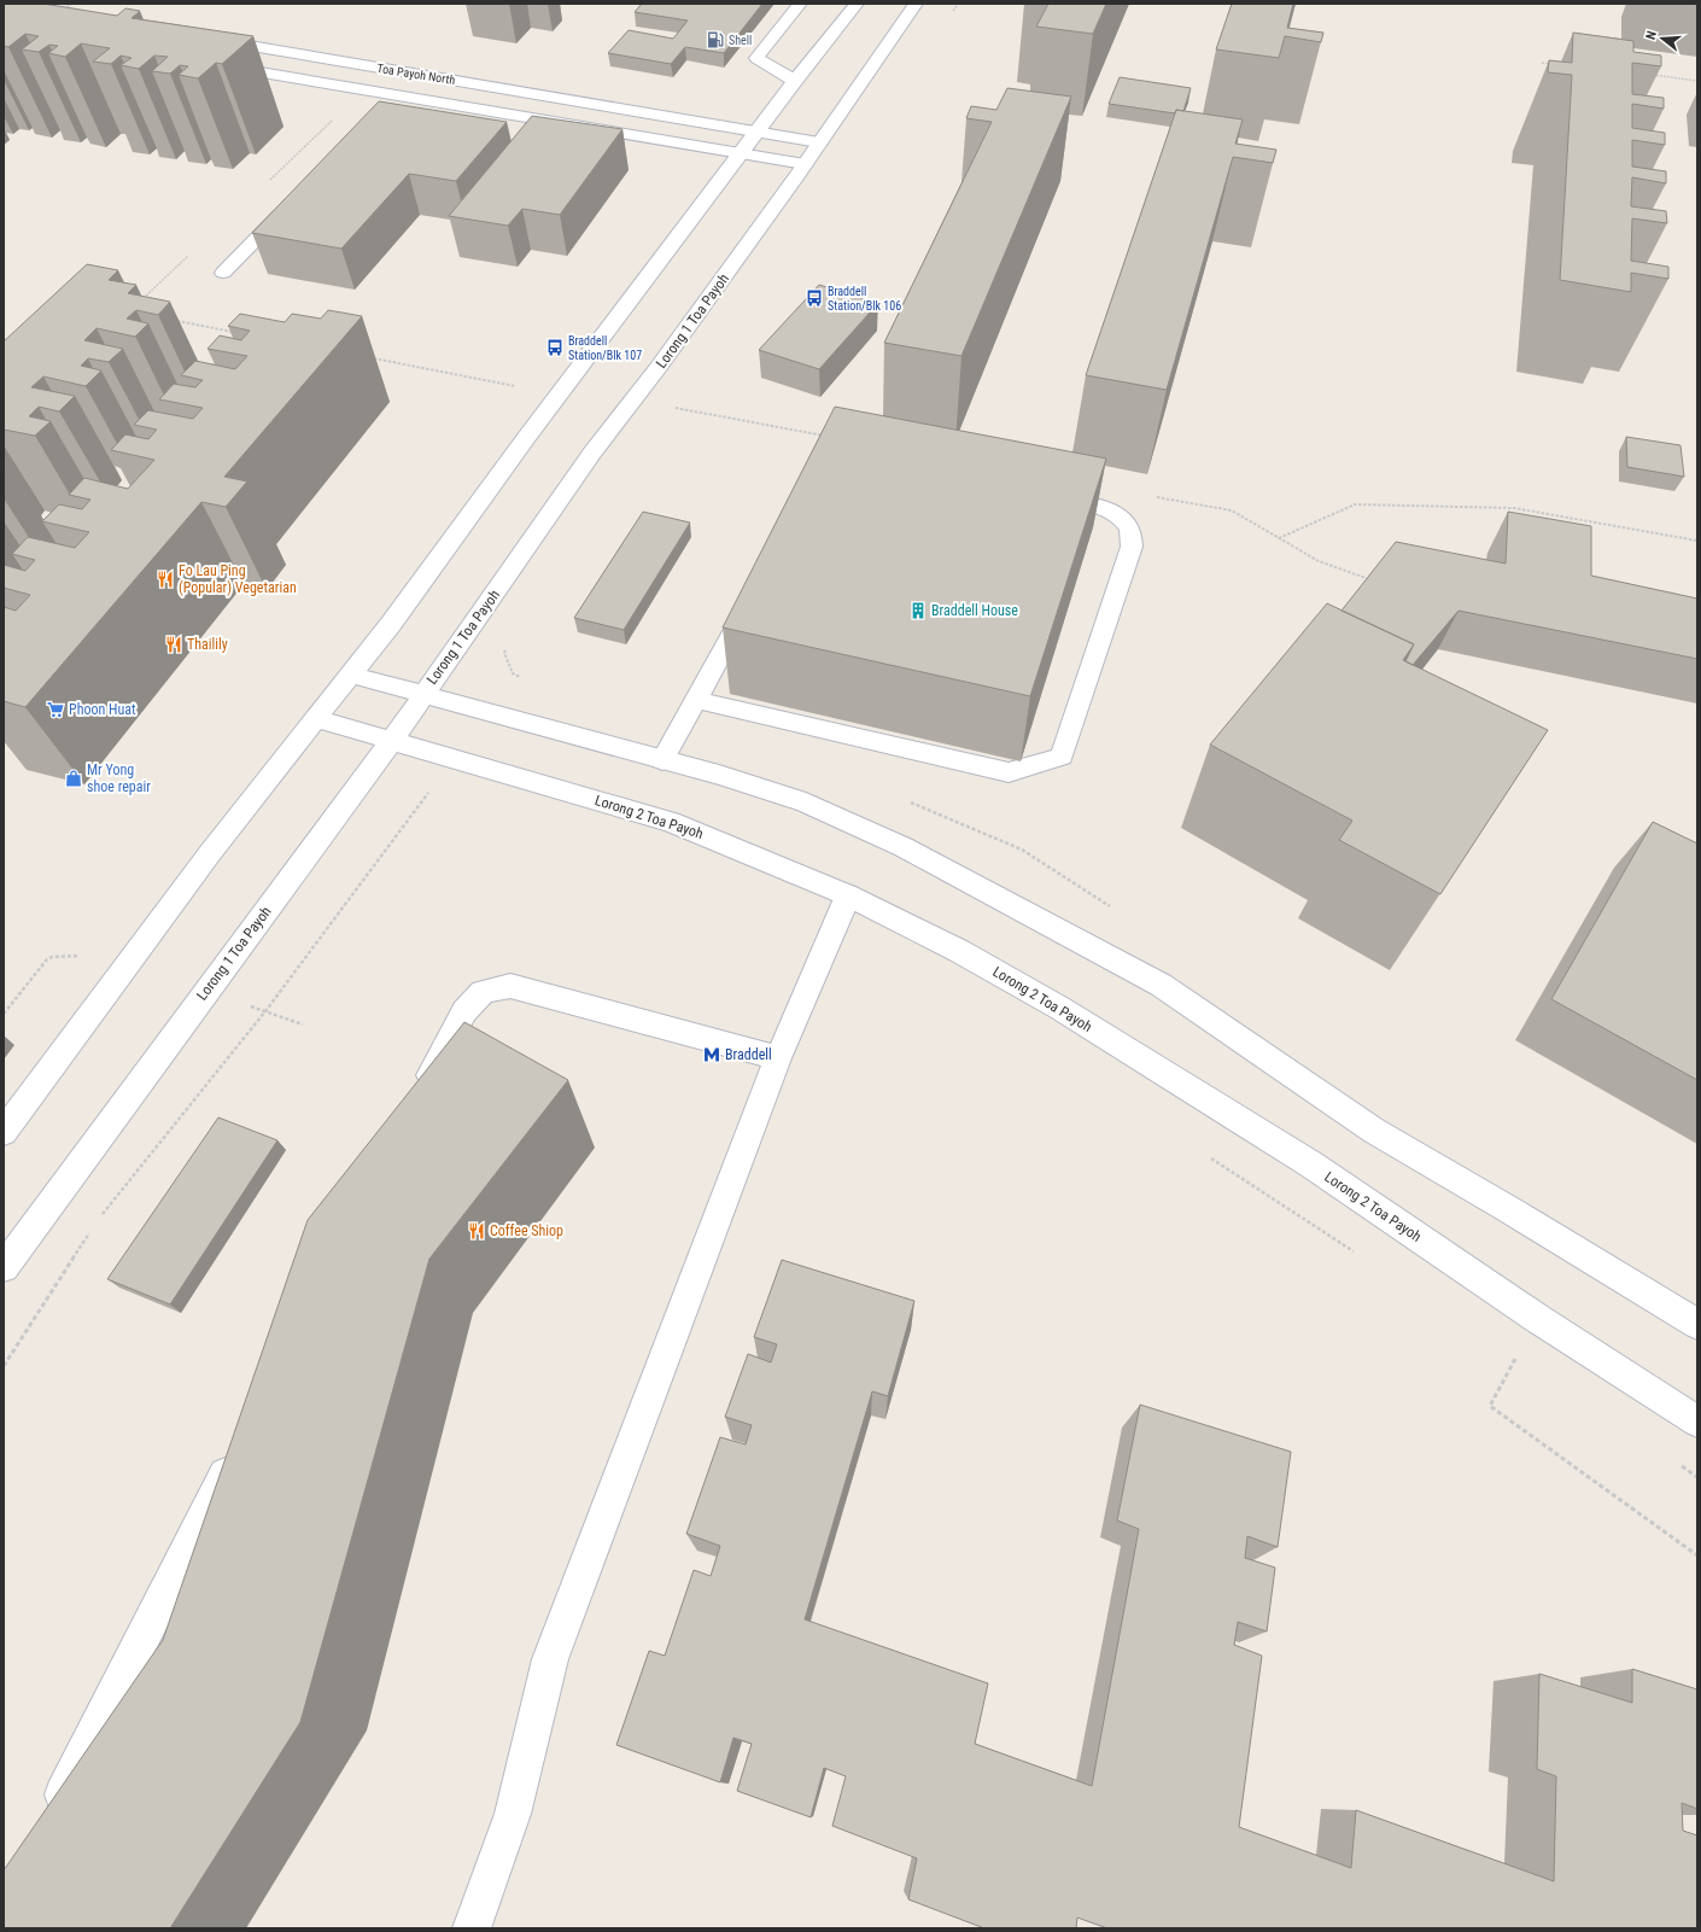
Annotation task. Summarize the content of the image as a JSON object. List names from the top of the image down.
{
  "streets": {
    "street": ["Toa Payoh North", "Lorong 1 Toa Payoh", "Lorong 2 Toa Payoh"]
  },
  "crossings": [
    ["Toa Payoh North", "Lorong 1 Toa Payoh"],
    ["Lorong 1 Toa Payoh", "Lorong 2 Toa Payoh"]
  ],
  "places": {
    "fuel station": ["Shell"],
    "bus stop": ["Braddell Station/Blk 106", "Braddell Station/Blk 107"],
    "restaurant": ["Fo Lau Ping (Popular) Vegetarian", "Thailily", "Coffee Shiop"],
    "building": ["Braddell House"],
    "supermarket": ["Phoon Huat"],
    "shop": ["Mr Yong shoe repair"],
    "metro station": ["Braddell"]
  },
  "north": "left"
}
